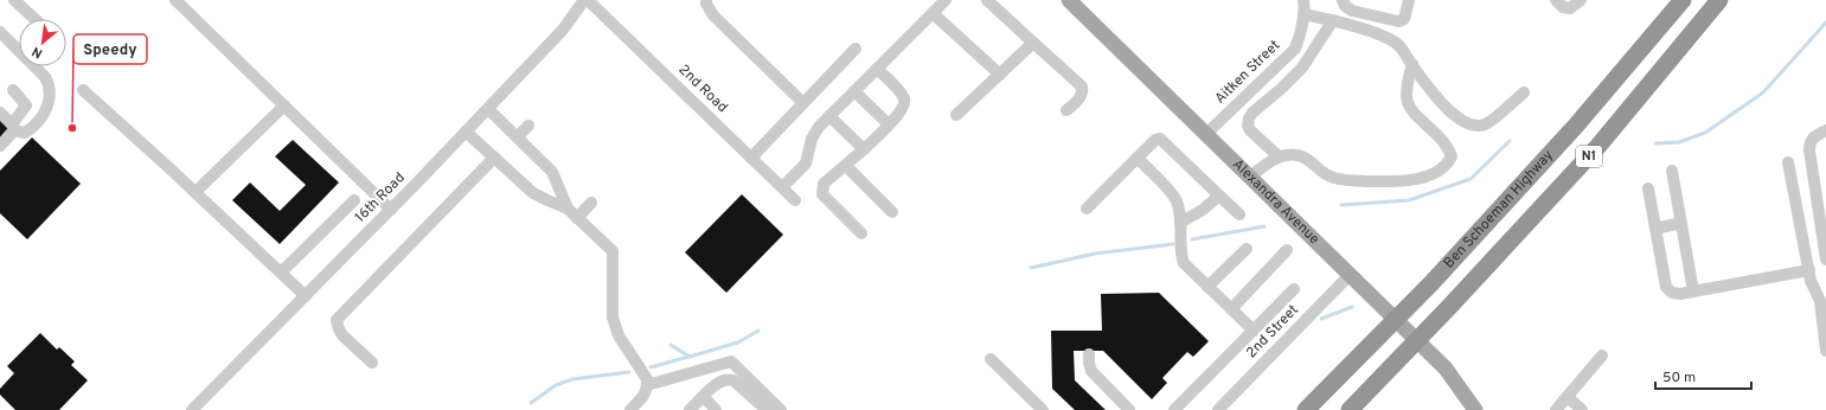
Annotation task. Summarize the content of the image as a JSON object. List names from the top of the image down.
{
  "streets": {
    "highway": ["N1", "Ben Schoeman Highway"],
    "main road": ["Alexandra Avenue"],
    "street": [
      "Aitken Street",
      "2nd Road",
      "16th Road",
      "2nd Street"
    ]
  },
  "crossings": [
    ["Aitken Street", "Alexandra Avenue"],
    ["Alexandra Avenue", "2nd Street"]
  ],
  "places": ["Speedy"],
  "scale_bar": "50 m",
  "north": "bottom left"
}
